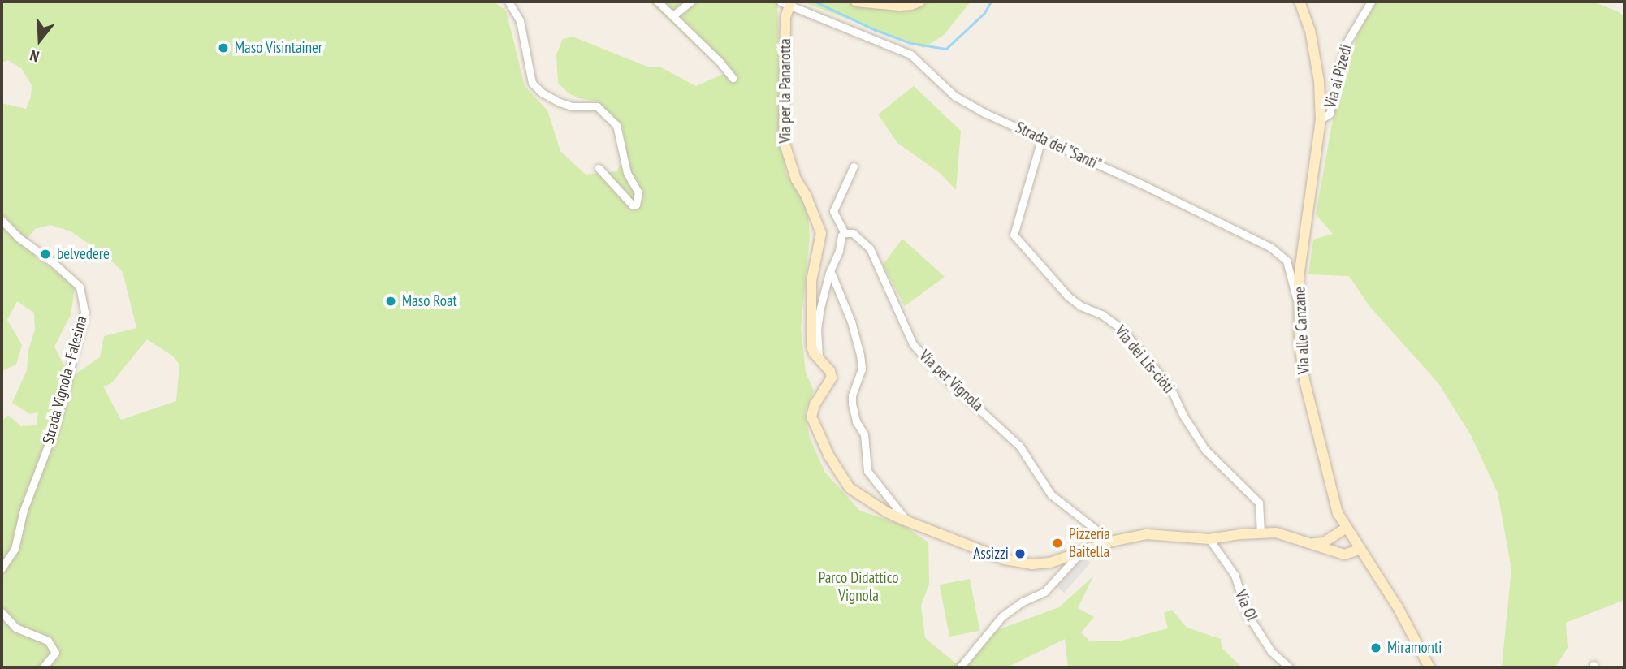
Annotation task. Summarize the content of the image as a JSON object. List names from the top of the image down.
{
  "streets": {
    "street": [
      "Via ai Pizedi",
      "Via per la Panarotta",
      "Strada dei \"Santi\"",
      "Via alle Canzane",
      "Via dei Lis-ciòti",
      "Strada Vignola - Falesina",
      "Via per Vignola",
      "Via Ol"
    ]
  },
  "crossings": [
    ["Via ai Pizedi", "Via alle Canzane"],
    ["Via per la Panarotta", "Strada dei \"Santi\""],
    ["Via per la Panarotta", "Via alle Canzane"],
    ["Via per la Panarotta", "Via dei Lis-ciòti"],
    ["Via per la Panarotta", "Via per Vignola"],
    ["Via per la Panarotta", "Via Ol"],
    ["Strada dei \"Santi\"", "Via alle Canzane"],
    ["Strada dei \"Santi\"", "Via dei Lis-ciòti"]
  ],
  "parks": ["Parco Didattico Vignola"],
  "places": [
    "Maso Visintainer",
    "belvedere",
    "Maso Roat",
    "Pizzeria Baitella",
    "Assizzi",
    "Miramonti"
  ],
  "north": "bottom"
}
